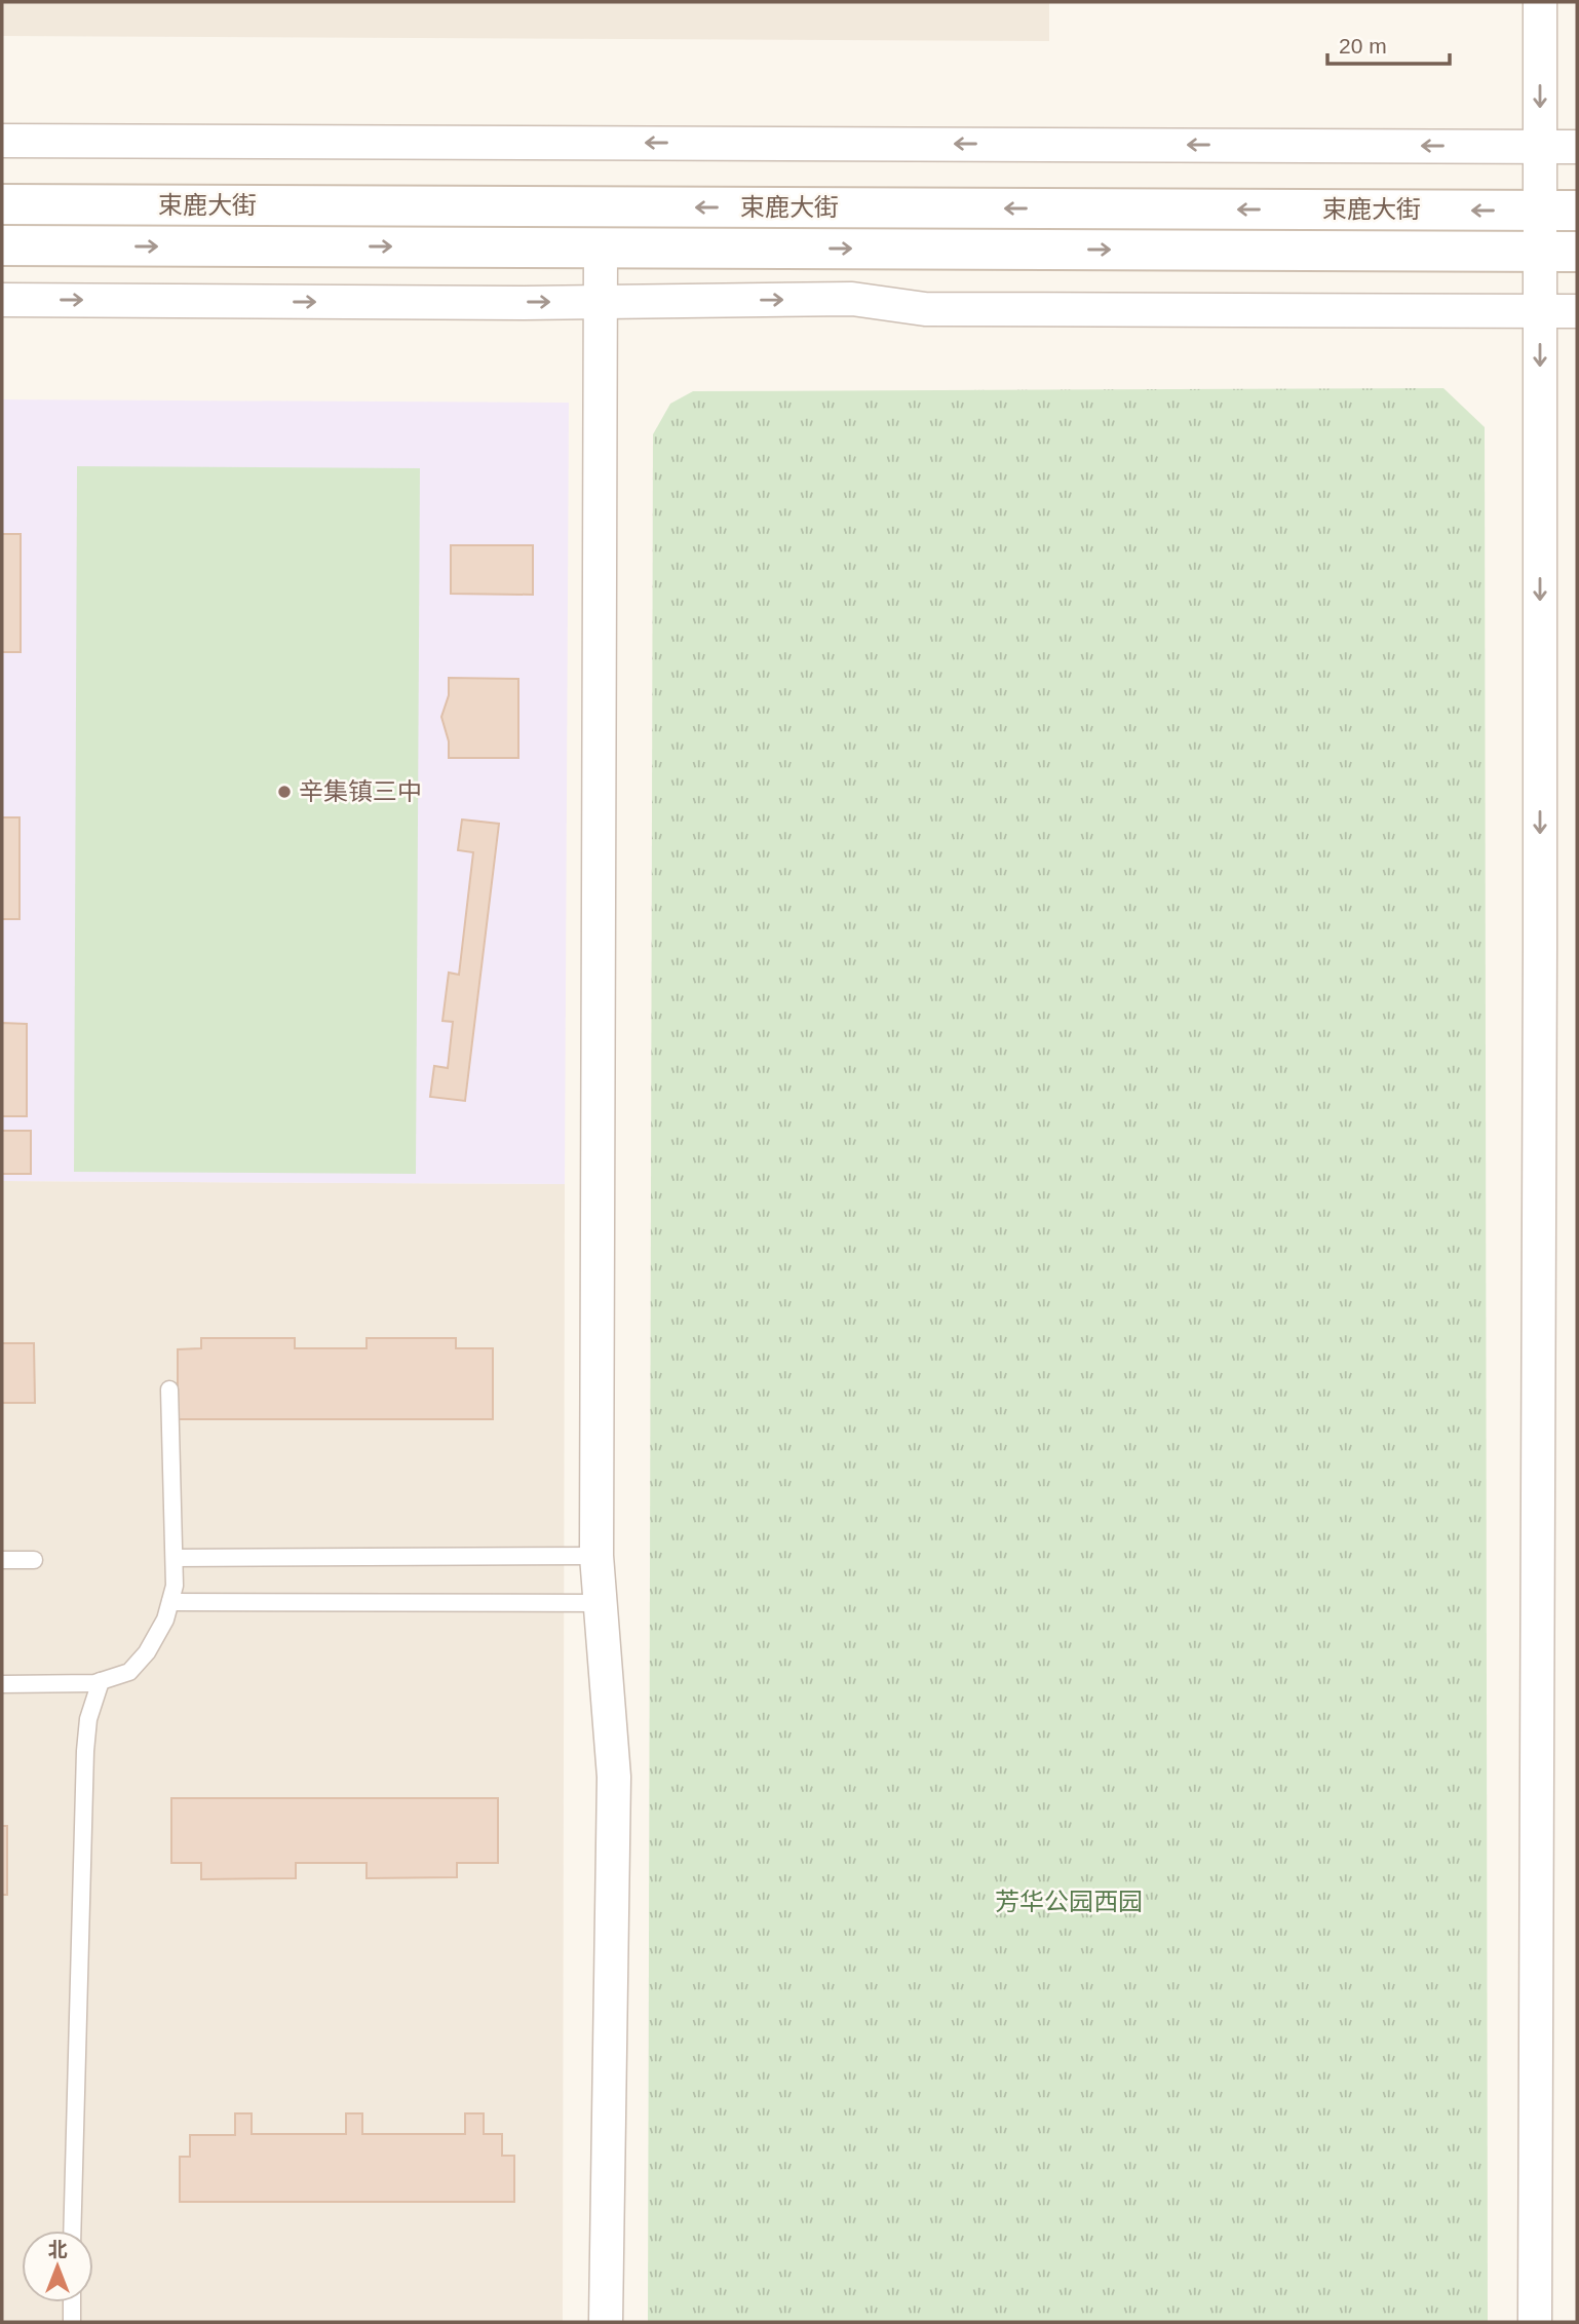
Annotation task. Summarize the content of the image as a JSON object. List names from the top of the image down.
{
  "streets": {
    "main road": ["束鹿大街"]
  },
  "parks": ["芳华公园西园"],
  "places": ["辛集镇三中"],
  "scale_bar": "20 m",
  "north": "top"
}
